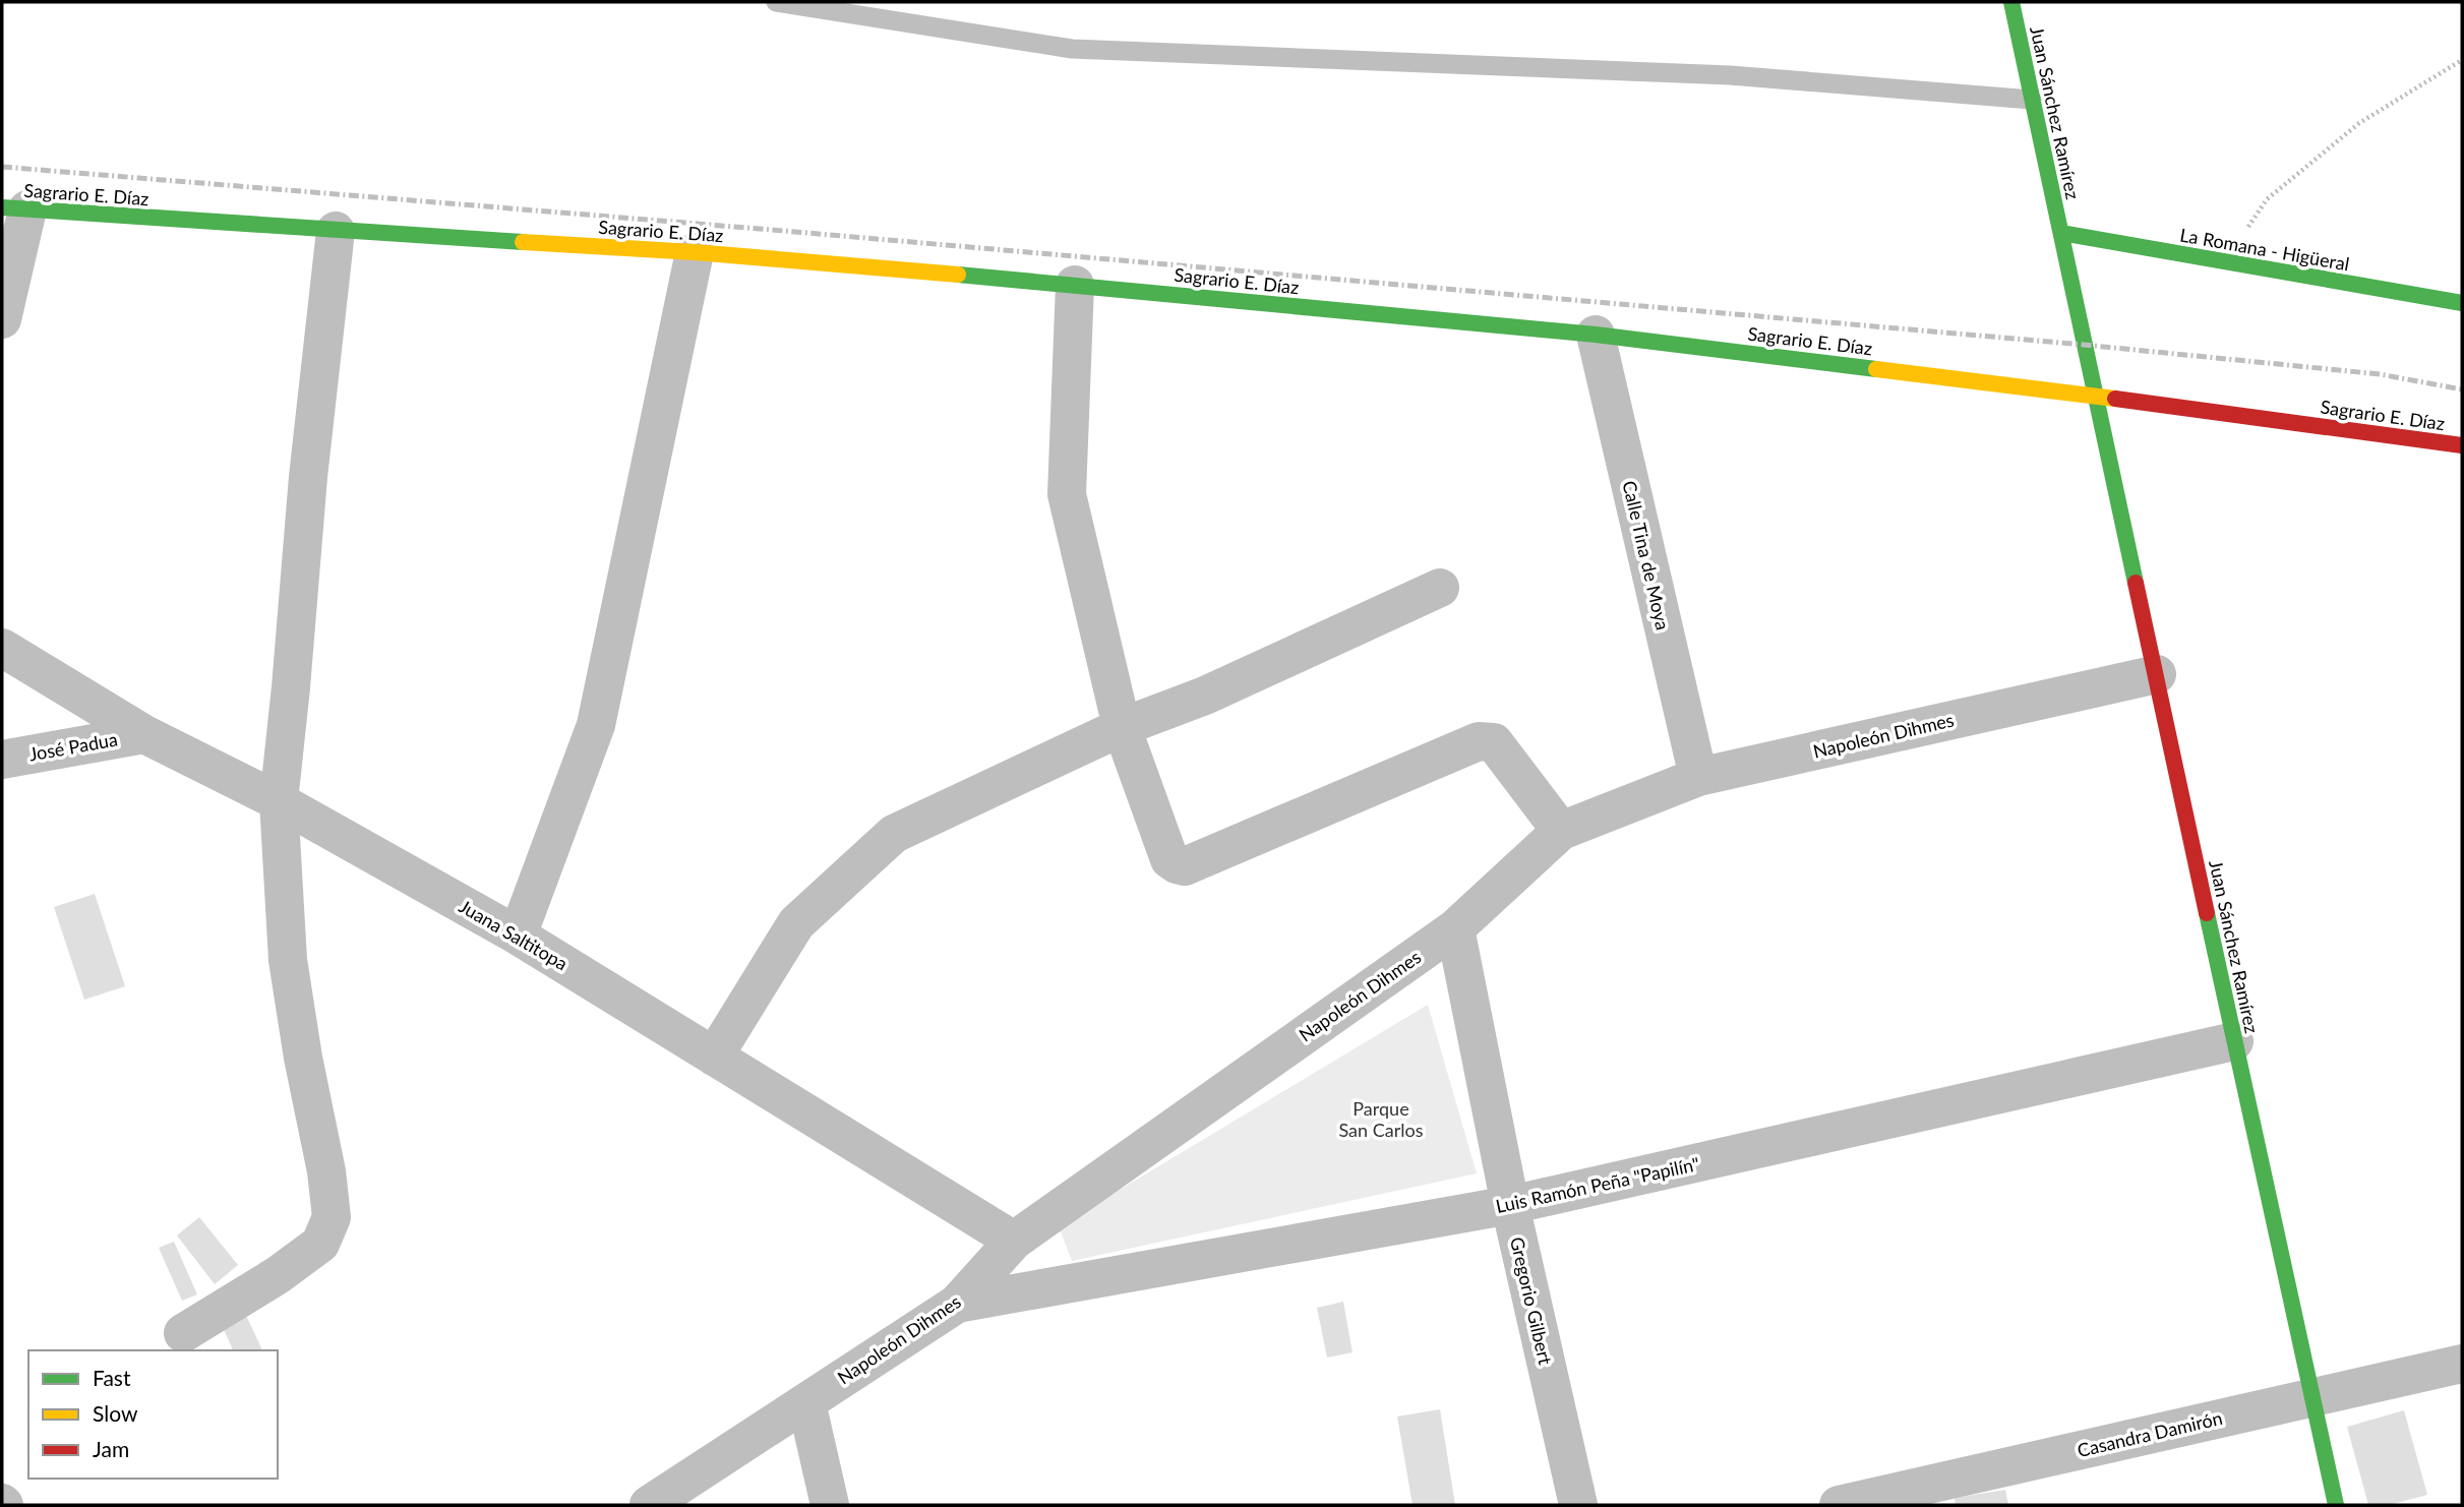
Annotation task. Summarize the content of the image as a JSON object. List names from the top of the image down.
{
  "streets": {
    "street": [
      "Juan Sánchez Ramírez",
      "Sagrario E. Díaz",
      "La Romana - Higüeral",
      "Calle Tina de Moya",
      "Napoleón Dihmes",
      "José Padua",
      "Juana Saltitopa",
      "Luis Ramón Peña \"Papilín\"",
      "Gregorio Gilbert",
      "Casandra Damirón"
    ]
  },
  "crossings": [
    ["Juan Sánchez Ramírez", "Sagrario E. Díaz"],
    ["Juan Sánchez Ramírez", "La Romana - Higüeral"],
    ["Juan Sánchez Ramírez", "Napoleón Dihmes"],
    ["Juan Sánchez Ramírez", "Luis Ramón Peña \"Papilín\""],
    ["Juan Sánchez Ramírez", "Casandra Damirón"],
    ["Sagrario E. Díaz", "Calle Tina de Moya"],
    ["Calle Tina de Moya", "Napoleón Dihmes"],
    ["Napoleón Dihmes", "Juana Saltitopa"],
    ["Napoleón Dihmes", "Luis Ramón Peña \"Papilín\""],
    ["Napoleón Dihmes", "Gregorio Gilbert"],
    ["José Padua", "Juana Saltitopa"],
    ["Luis Ramón Peña \"Papilín\"", "Gregorio Gilbert"]
  ],
  "parks": ["Parque San Carlos"],
  "legend": ["Fast", "Slow", "Jam"]
}
